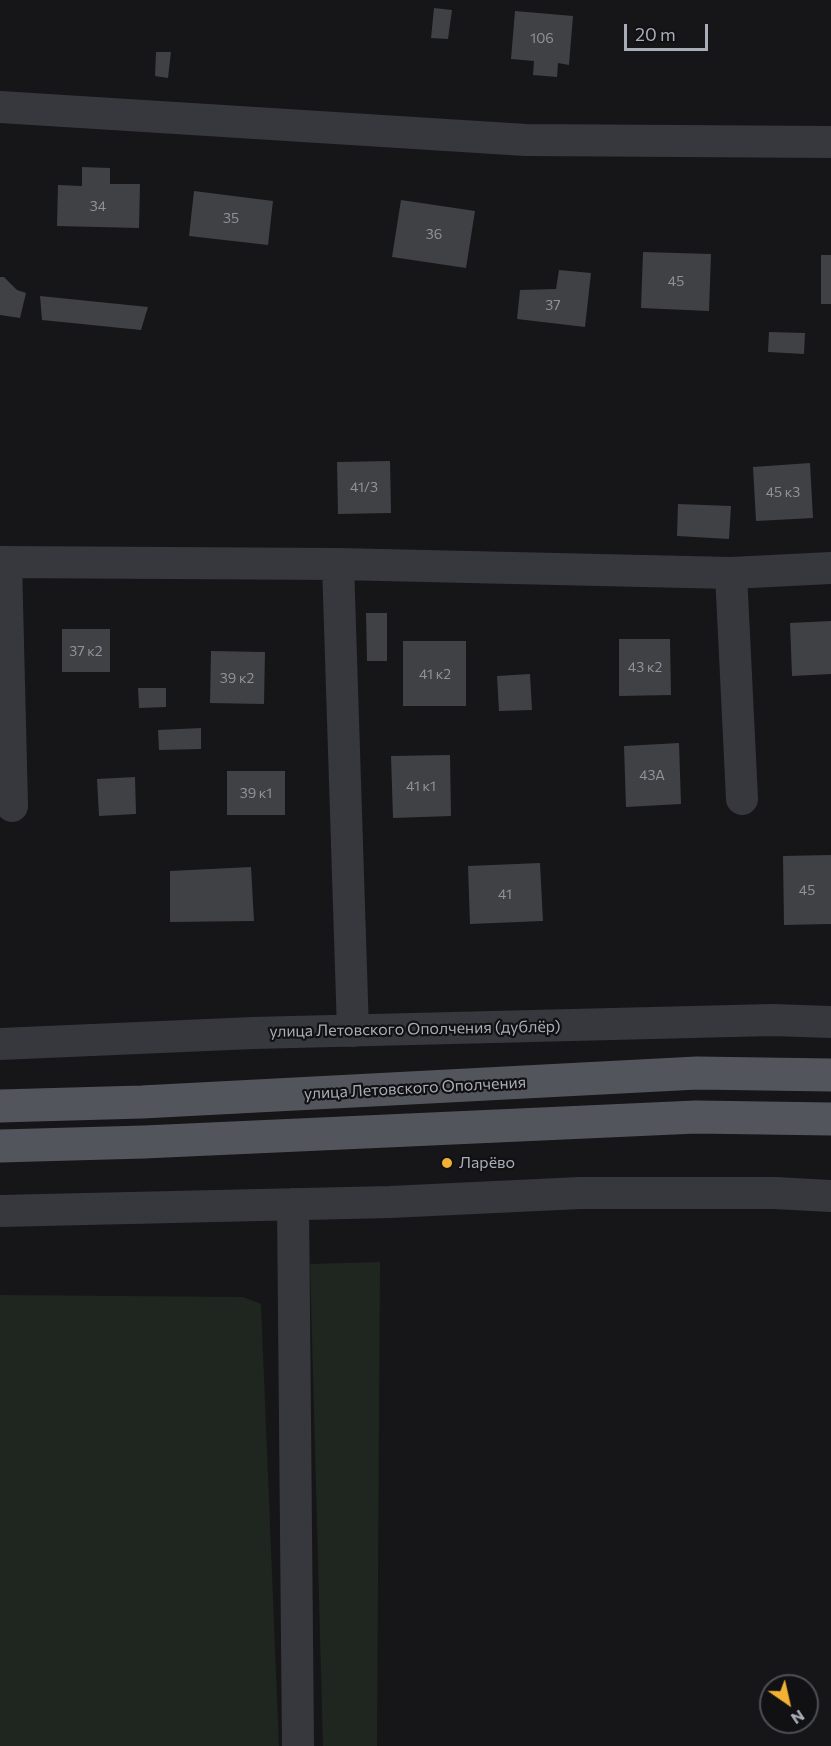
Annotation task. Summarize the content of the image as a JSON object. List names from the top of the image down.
{
  "streets": {
    "main road": ["улица Летовского Ополчения"],
    "street": ["улица Летовского Ополчения (дублёр)"]
  },
  "places": ["Ларёво"],
  "house_numbers": [
    "106",
    "34",
    "35",
    "36",
    "45",
    "37",
    "41/3",
    "45 к3",
    "37 к2",
    "43 к2",
    "41 к2",
    "39 к2",
    "43А",
    "41 к1",
    "39 к1",
    "45",
    "41"
  ],
  "scale_bar": "20 m",
  "north": "bottom right"
}
